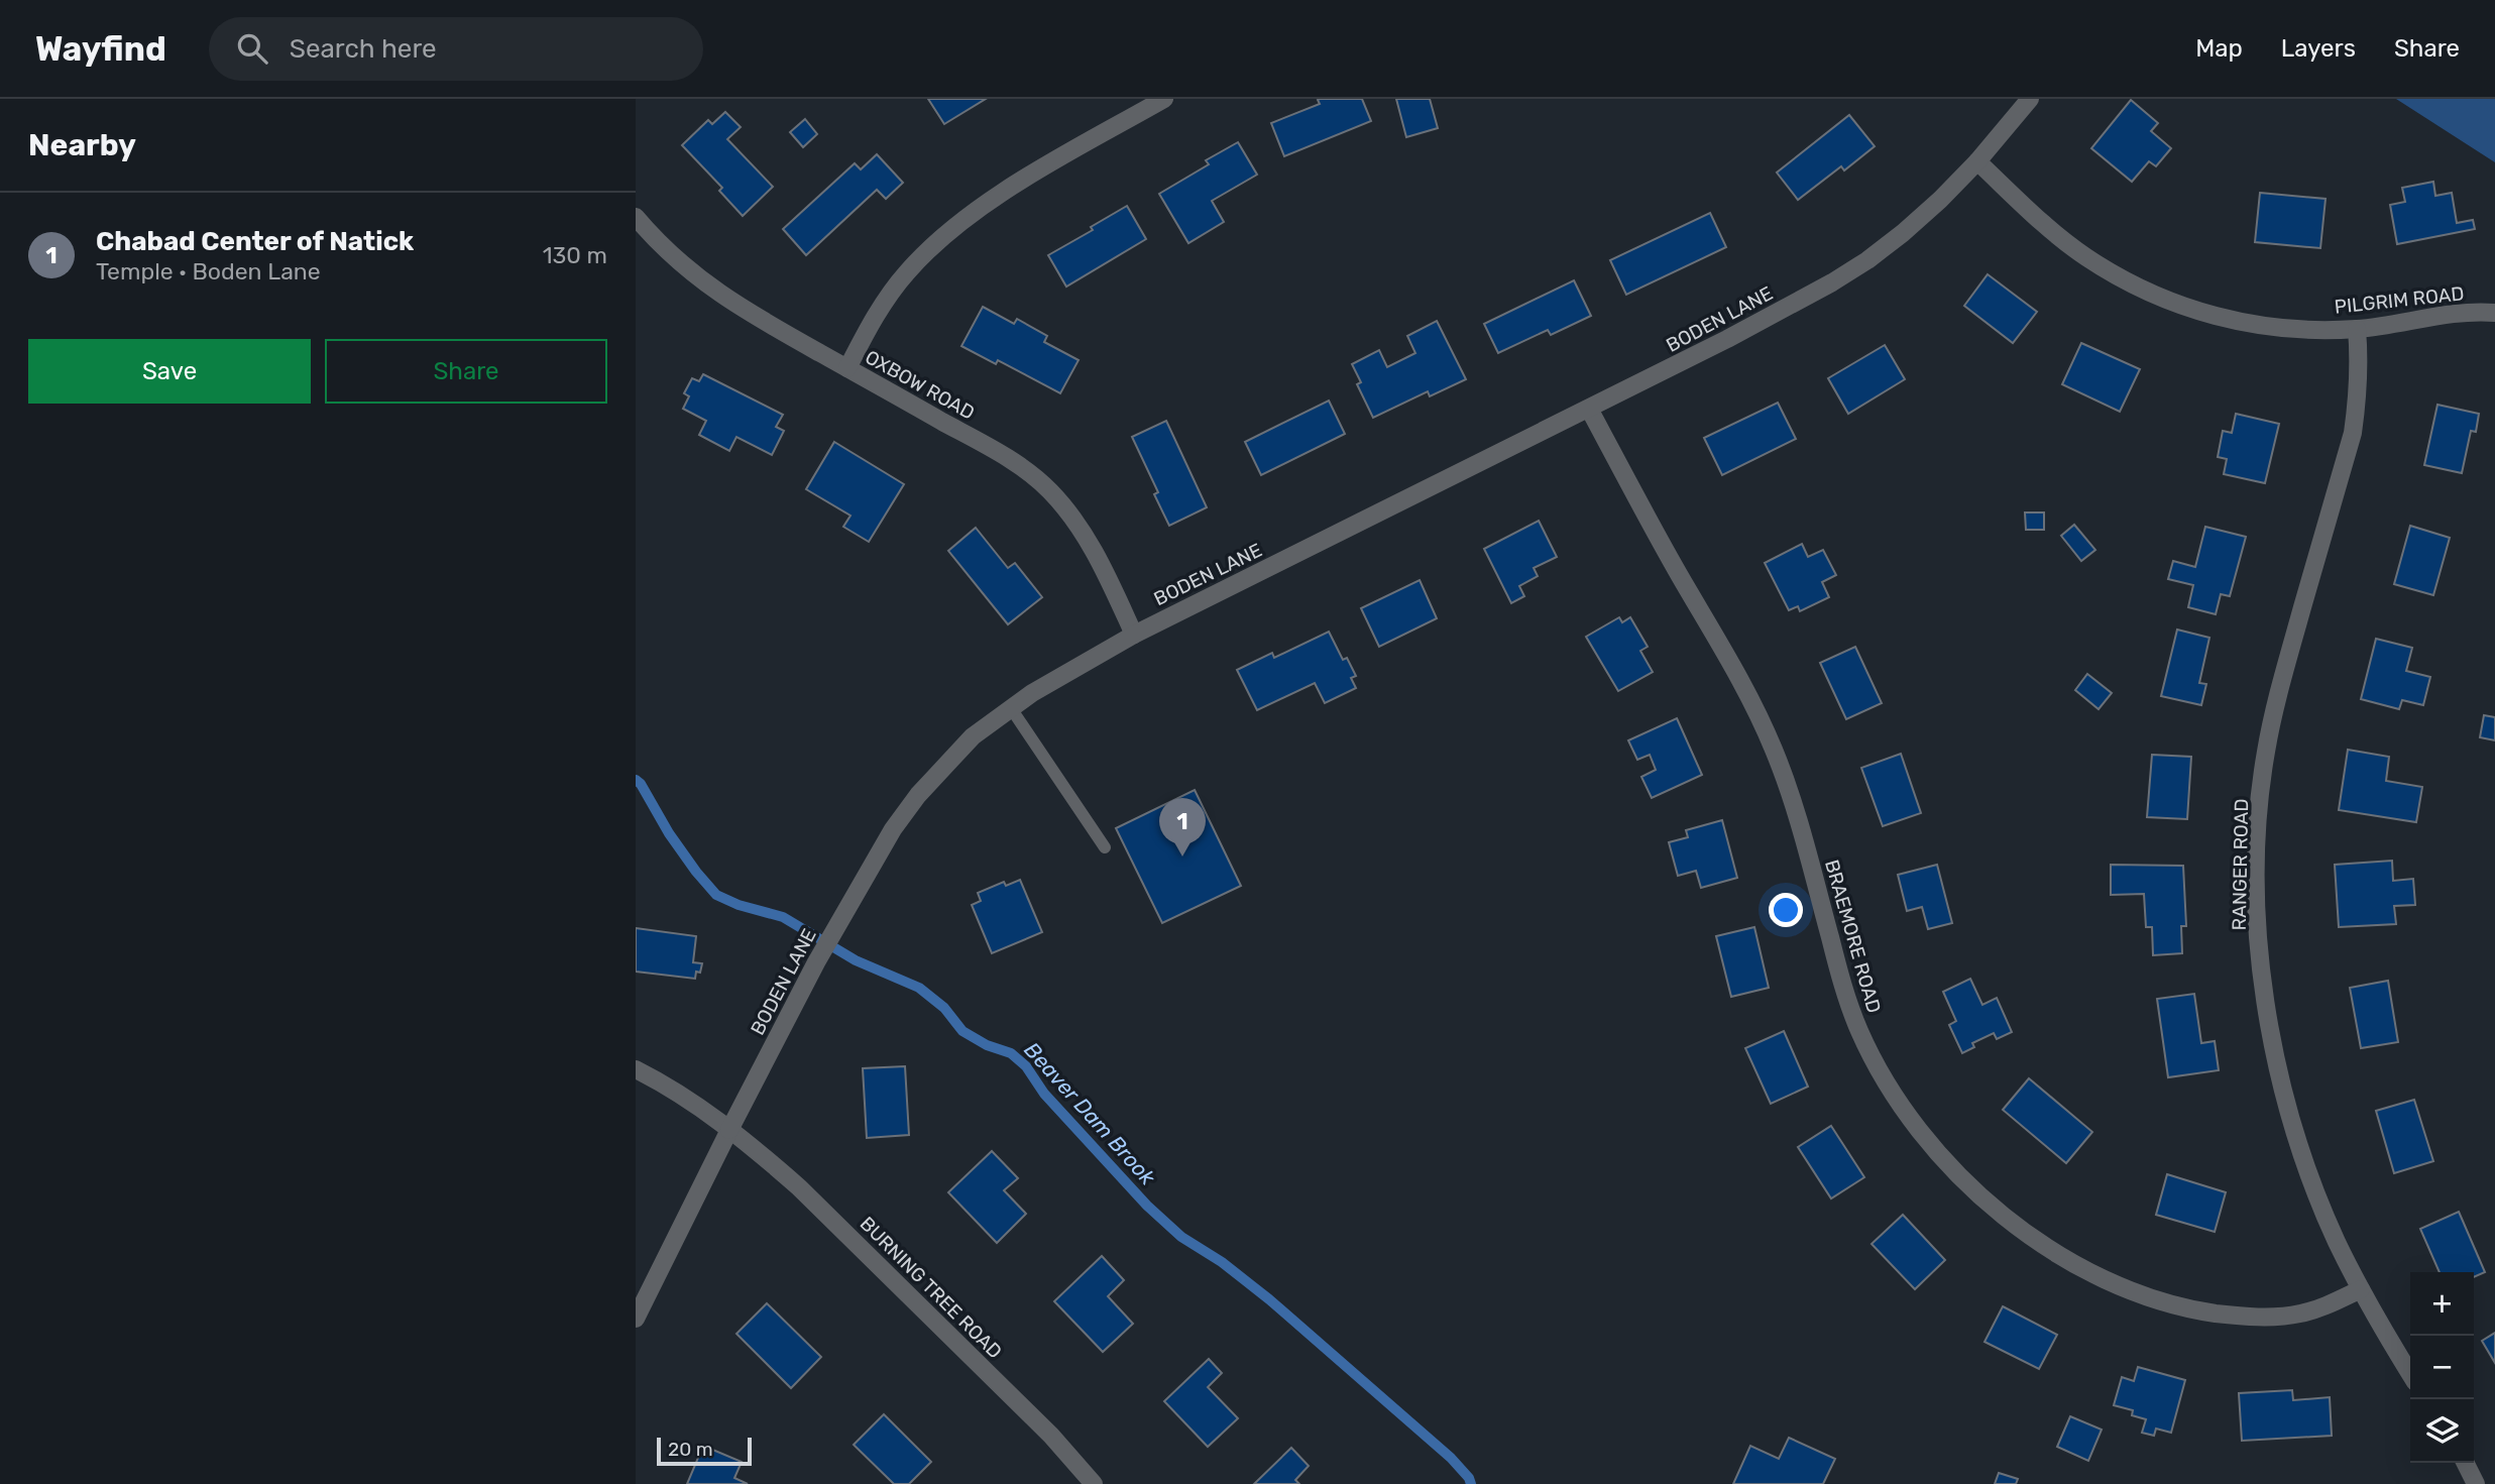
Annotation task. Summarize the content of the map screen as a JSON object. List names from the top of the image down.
{
  "streets": {
    "street": [
      "PILGRIM ROAD",
      "BODEN LANE",
      "OXBOW ROAD",
      "RANGER ROAD",
      "BRAEMORE ROAD",
      "BURNING TREE ROAD"
    ]
  },
  "crossings": [
    ["PILGRIM ROAD", "BODEN LANE"],
    ["PILGRIM ROAD", "RANGER ROAD"],
    ["BODEN LANE", "OXBOW ROAD"],
    ["BODEN LANE", "BRAEMORE ROAD"],
    ["BODEN LANE", "BURNING TREE ROAD"],
    ["RANGER ROAD", "BRAEMORE ROAD"]
  ],
  "water": ["Beaver Dam Brook"],
  "scale_bar": "20 m",
  "page": {
    "header": "Wayfind",
    "search": "Search here",
    "nav": ["Map", "Layers", "Share"],
    "heading": "Nearby",
    "list": [
      {
        "mark": "1",
        "name": "Chabad Center of Natick",
        "note": "Temple · Boden Lane",
        "value": "130 m"
      }
    ],
    "buttons": ["Save", "Share"],
    "pins": "1",
    "map_buttons": ["+", "−"],
    "scale": "20 m"
  }
}
